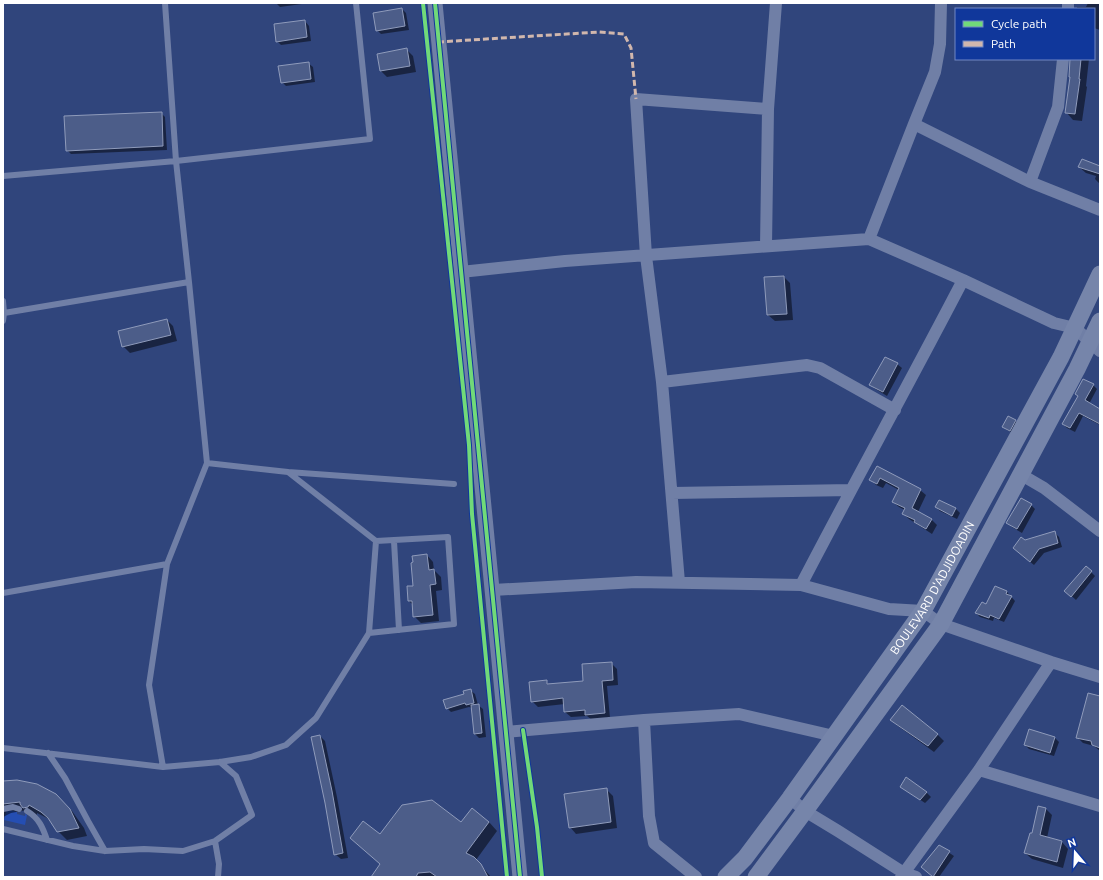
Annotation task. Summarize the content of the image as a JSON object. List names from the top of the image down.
{
  "streets": {
    "main road": ["BOULEVARD D'ADJIDOADIN"]
  },
  "legend": ["Cycle path", "Path"],
  "north": "top"
}
